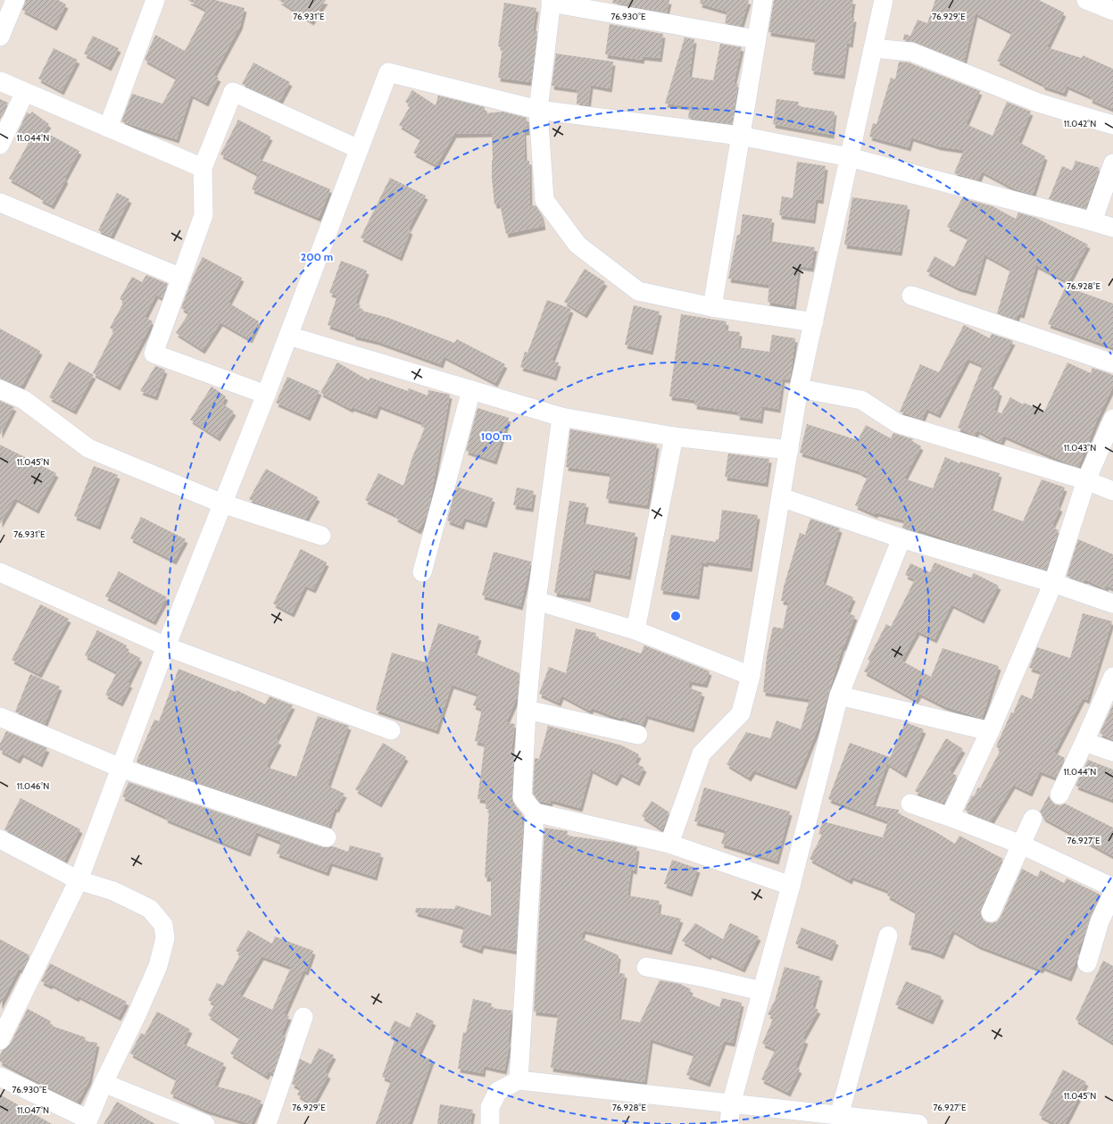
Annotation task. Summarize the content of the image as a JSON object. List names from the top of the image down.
{
  "coordinates": [
    "76.931°E",
    "76.930°E",
    "76.929°E",
    "11.042°N",
    "11.044°N",
    "76.928°E",
    "11.043°N",
    "11.045°N",
    "11.046°N",
    "76.927°E",
    "11.047°N"
  ],
  "rings": ["200 m", "100 m"]
}
